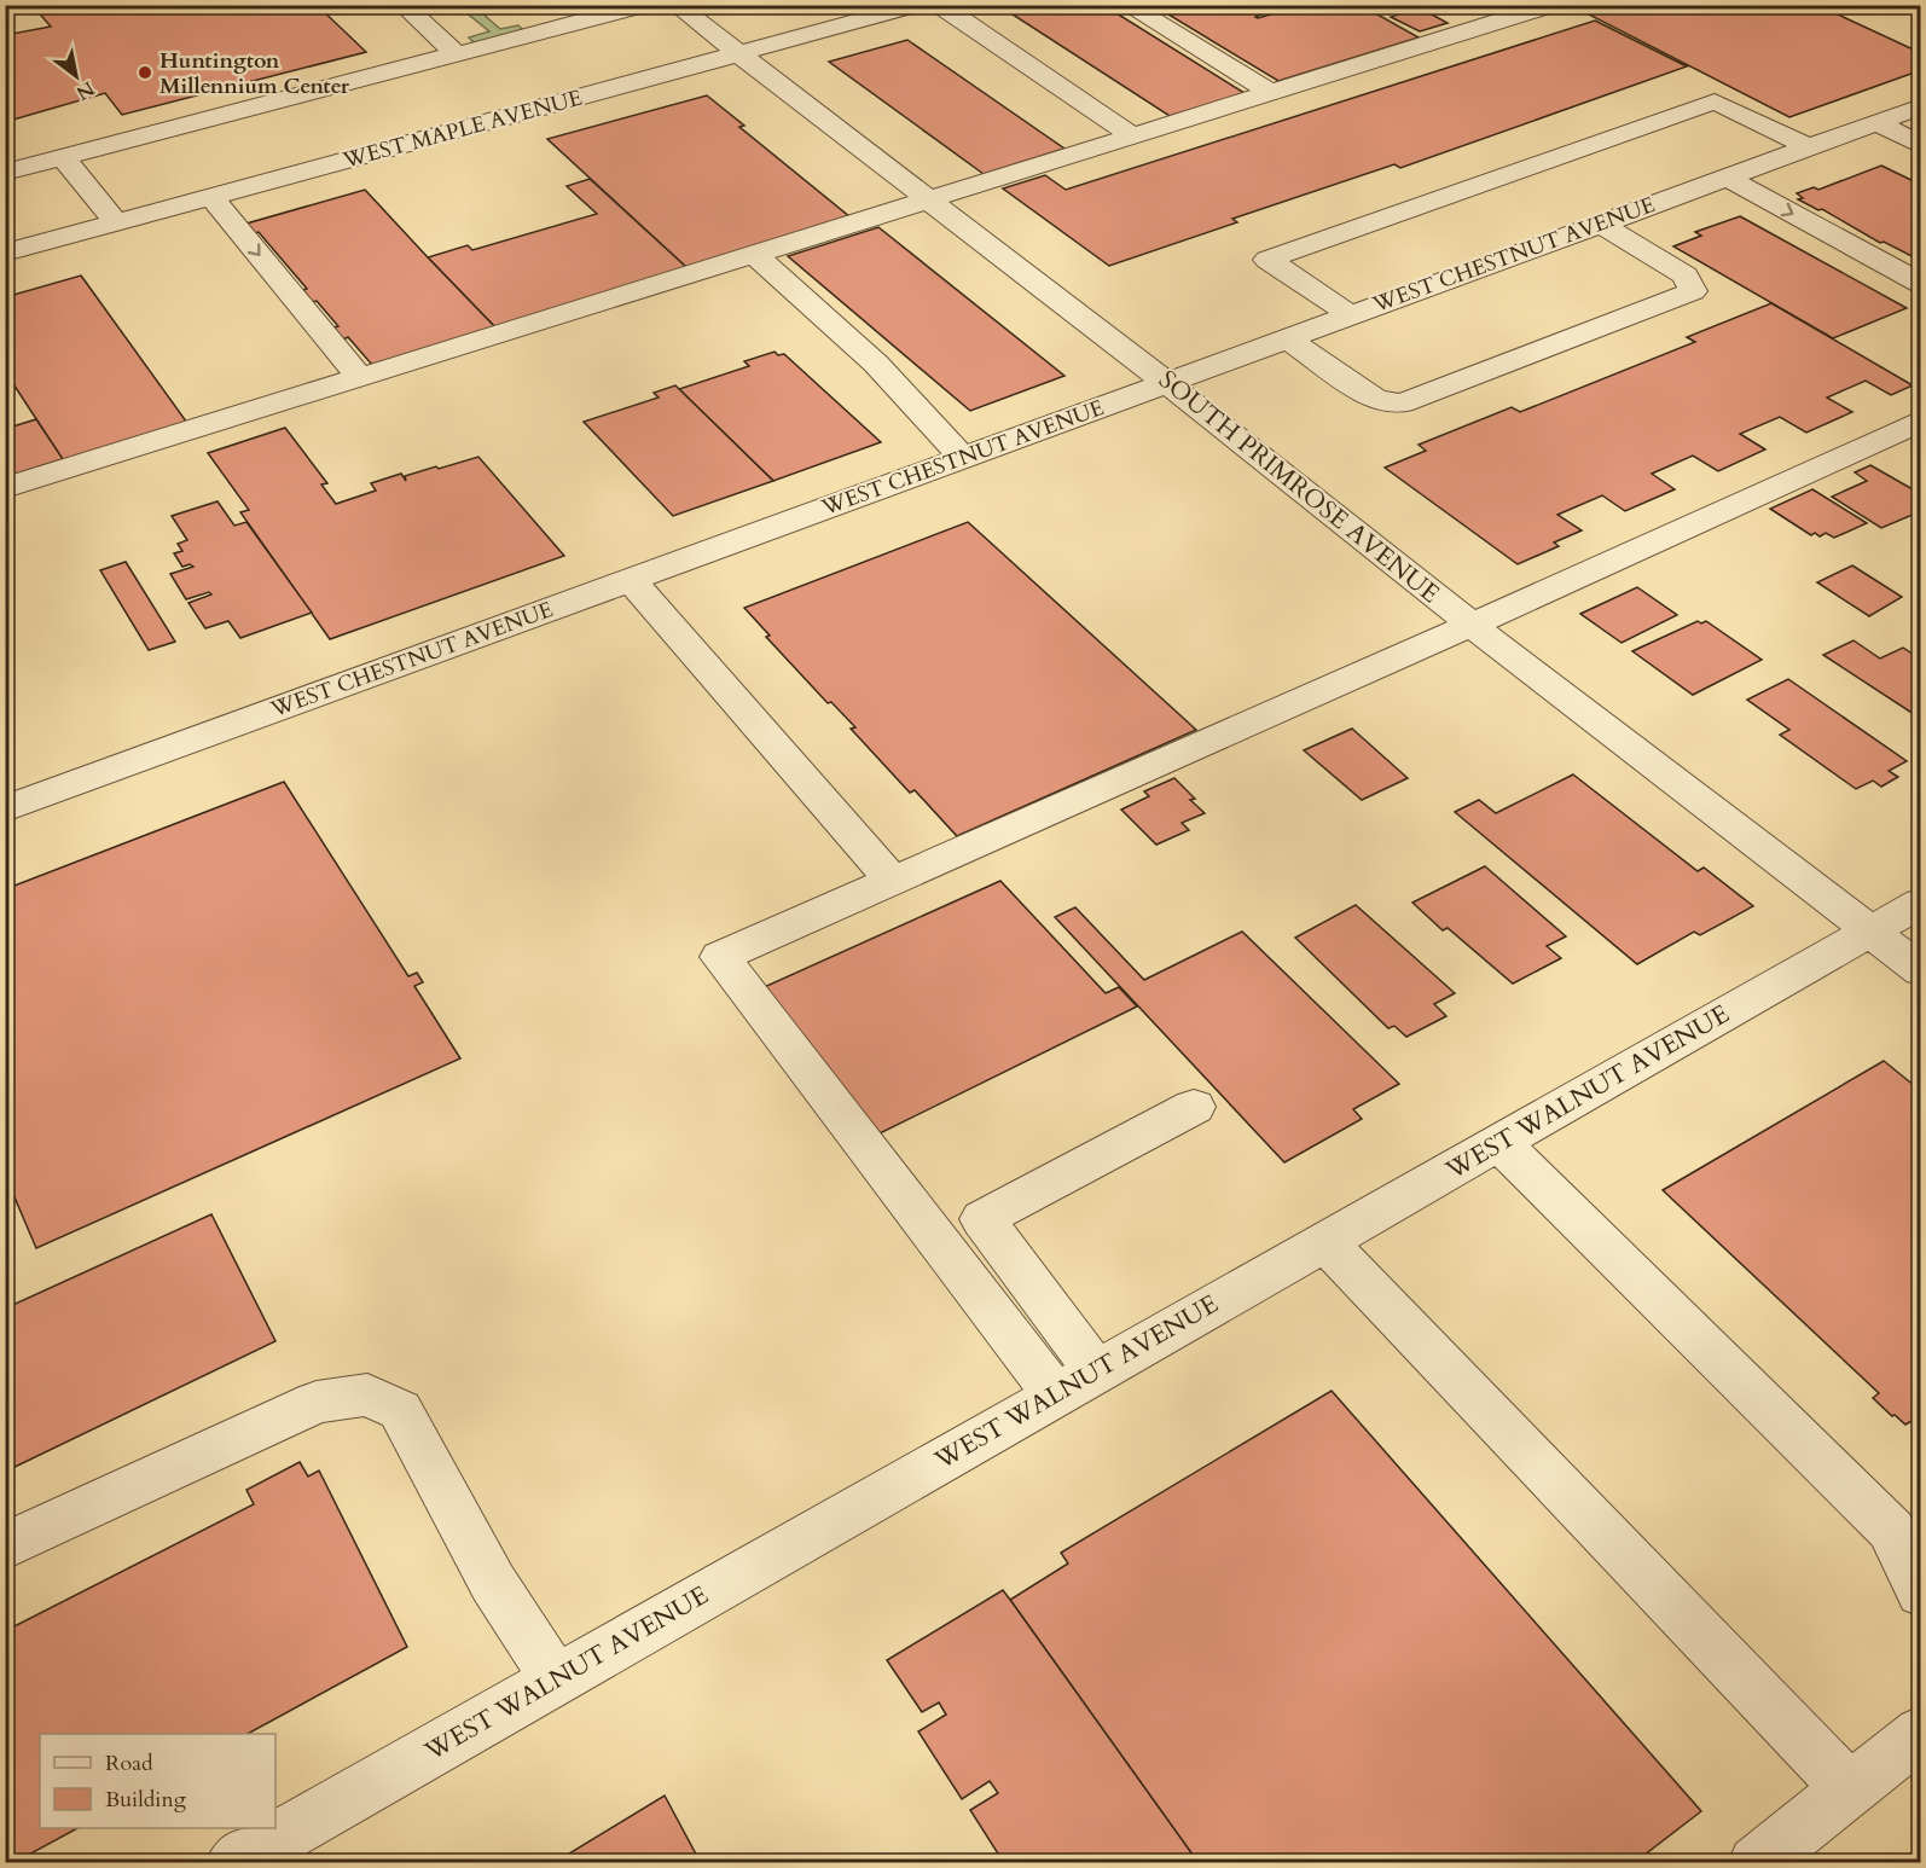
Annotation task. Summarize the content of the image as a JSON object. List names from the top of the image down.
{
  "streets": {
    "street": [
      "WEST MAPLE AVENUE",
      "WEST CHESTNUT AVENUE",
      "SOUTH PRIMROSE AVENUE",
      "WEST WALNUT AVENUE"
    ]
  },
  "crossings": [
    ["WEST MAPLE AVENUE", "SOUTH PRIMROSE AVENUE"],
    ["WEST CHESTNUT AVENUE", "SOUTH PRIMROSE AVENUE"],
    ["SOUTH PRIMROSE AVENUE", "WEST WALNUT AVENUE"]
  ],
  "places": ["Huntington Millennium Center"],
  "legend": ["Road", "Building"],
  "north": "bottom right"
}
